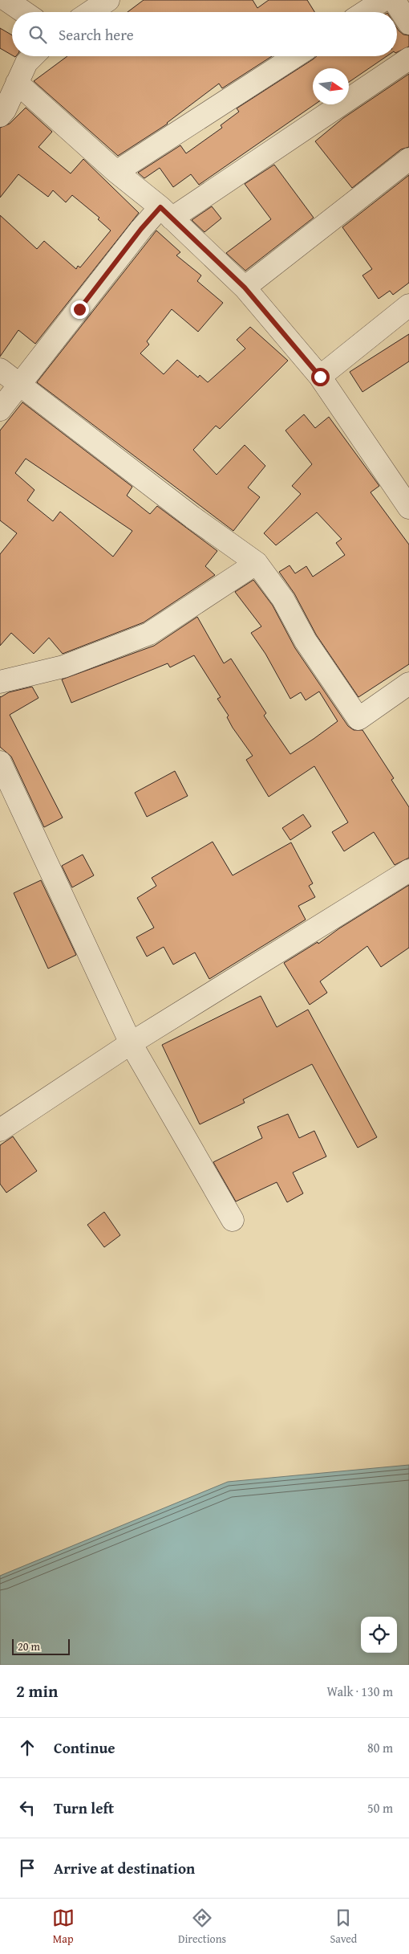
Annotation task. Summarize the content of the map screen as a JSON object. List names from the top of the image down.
{
  "scale_bar": "20 m",
  "north": "right",
  "page": {
    "search": "Search here",
    "scale": "20 m",
    "heading": ["2 min", "Walk · 130 m"],
    "list": [
      ["Continue", "80 m"],
      ["Turn left", "50 m"],
      "Arrive at destination"
    ],
    "nav": ["Map", "Directions", "Saved"]
  }
}
